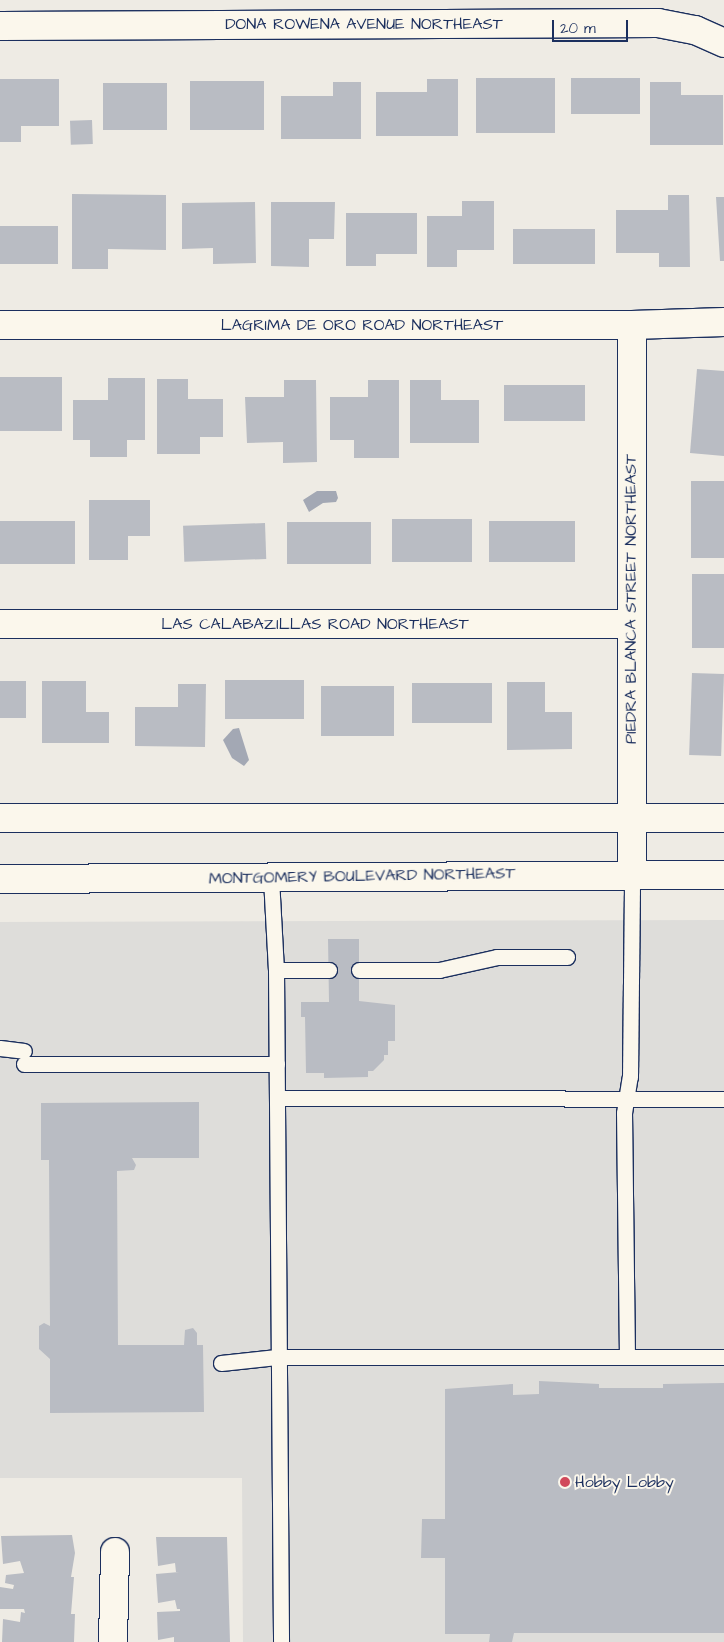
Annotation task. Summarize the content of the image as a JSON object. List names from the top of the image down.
{
  "streets": {
    "street": [
      "DONA ROWENA AVENUE NORTHEAST",
      "LAGRIMA DE ORO ROAD NORTHEAST",
      "PIEDRA BLANCA STREET NORTHEAST",
      "LAS CALABAZILLAS ROAD NORTHEAST",
      "MONTGOMERY BOULEVARD NORTHEAST"
    ]
  },
  "crossings": [
    ["LAGRIMA DE ORO ROAD NORTHEAST", "PIEDRA BLANCA STREET NORTHEAST"],
    ["PIEDRA BLANCA STREET NORTHEAST", "LAS CALABAZILLAS ROAD NORTHEAST"],
    ["PIEDRA BLANCA STREET NORTHEAST", "MONTGOMERY BOULEVARD NORTHEAST"]
  ],
  "places": ["Hobby Lobby"],
  "scale_bar": "20 m"
}
